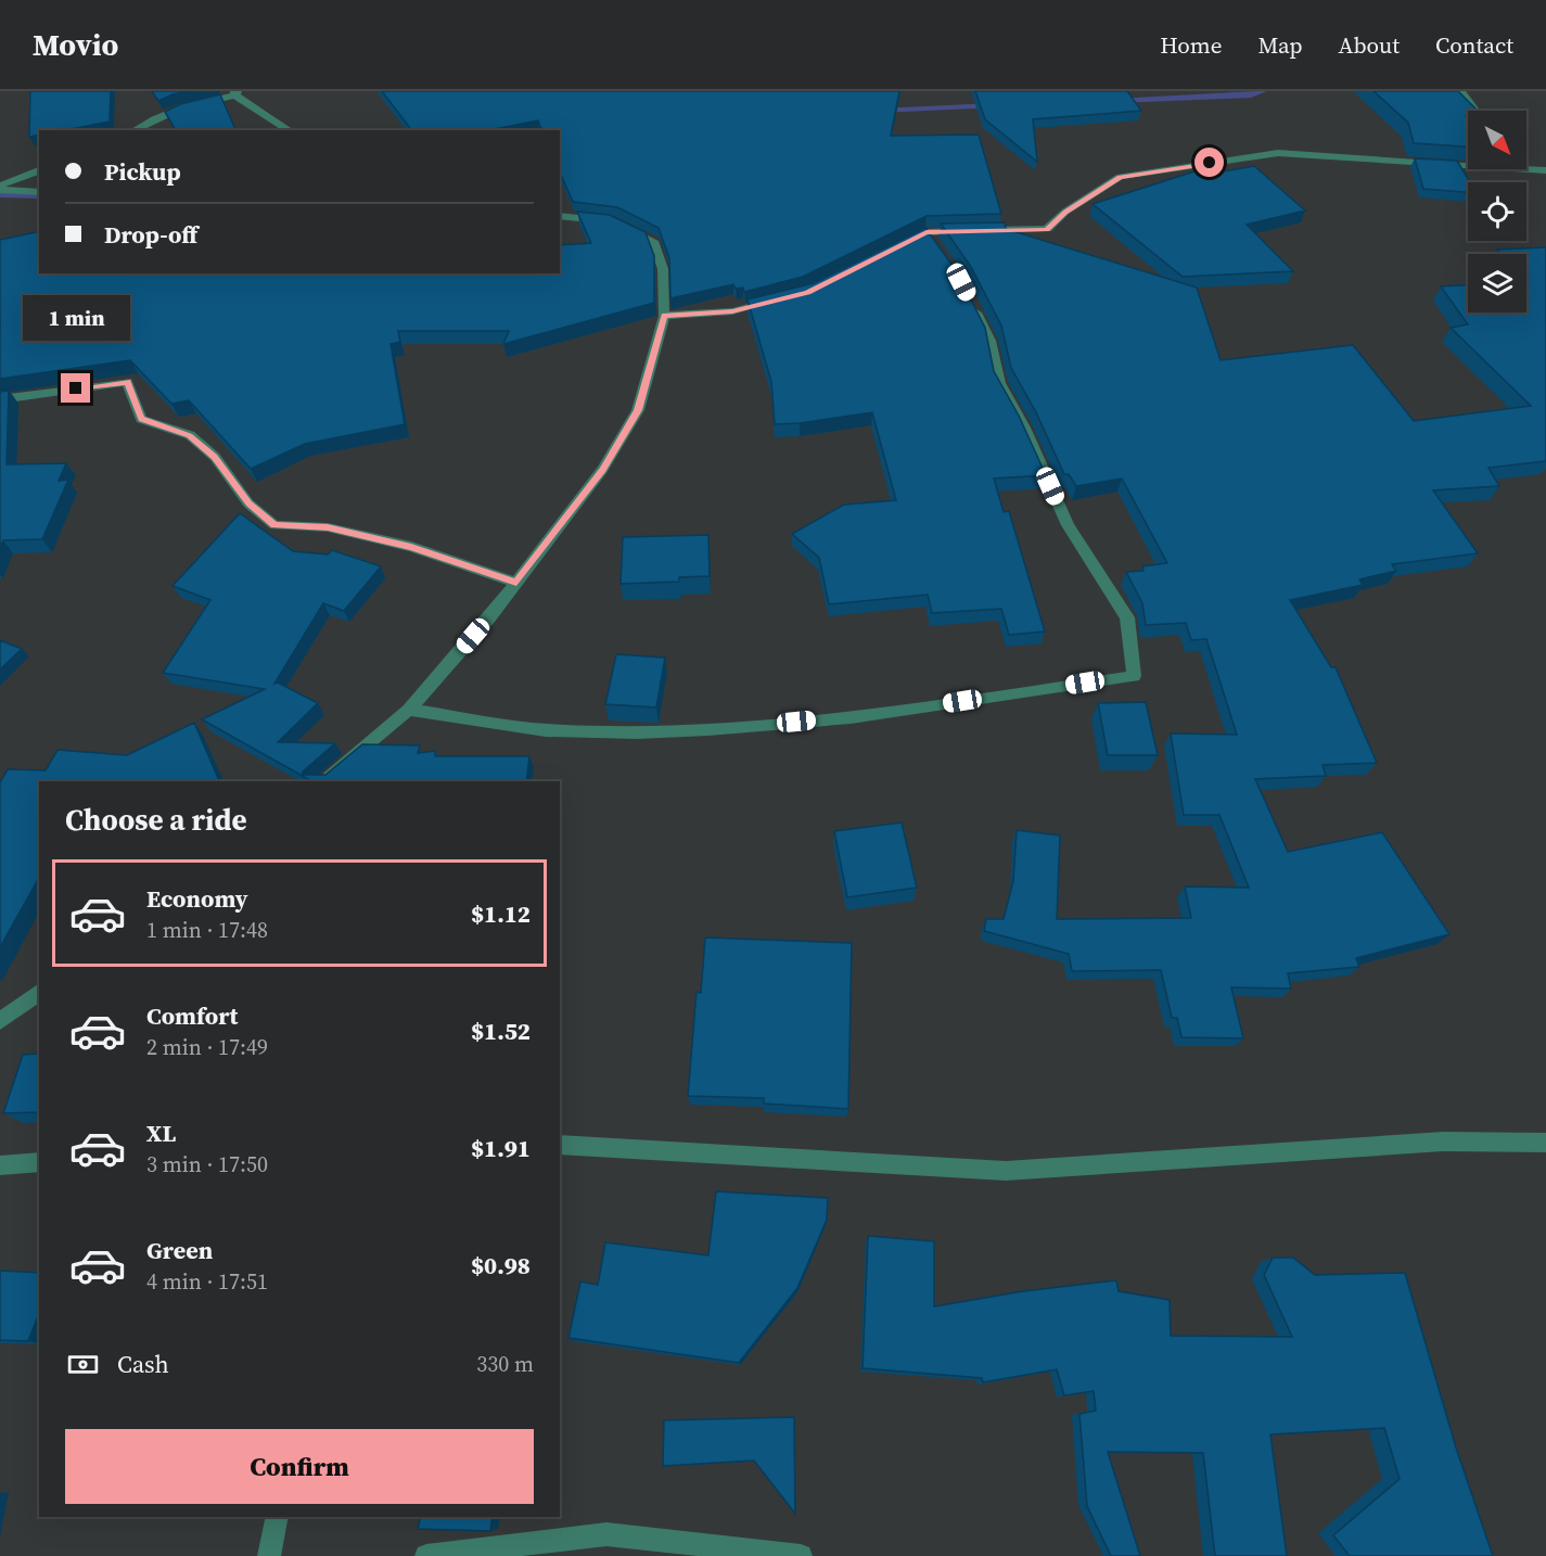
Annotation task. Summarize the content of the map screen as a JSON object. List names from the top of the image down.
{
  "north": "bottom right",
  "page": {
    "header": "Movio",
    "nav": [
      "Home",
      "Map",
      "About",
      "Contact"
    ],
    "banner": ["Pickup", "Drop-off"],
    "bubble": "1 min",
    "heading": "Choose a ride",
    "list": [
      {
        "name": "Economy",
        "note": "1 min · 17:48",
        "value": "$1.12"
      },
      {
        "name": "Comfort",
        "note": "2 min · 17:49",
        "value": "$1.52"
      },
      {
        "name": "XL",
        "note": "3 min · 17:50",
        "value": "$1.91"
      },
      {
        "name": "Green",
        "note": "4 min · 17:51",
        "value": "$0.98"
      }
    ],
    "pay": ["Cash", "330 m"],
    "buttons": "Confirm"
  }
}
